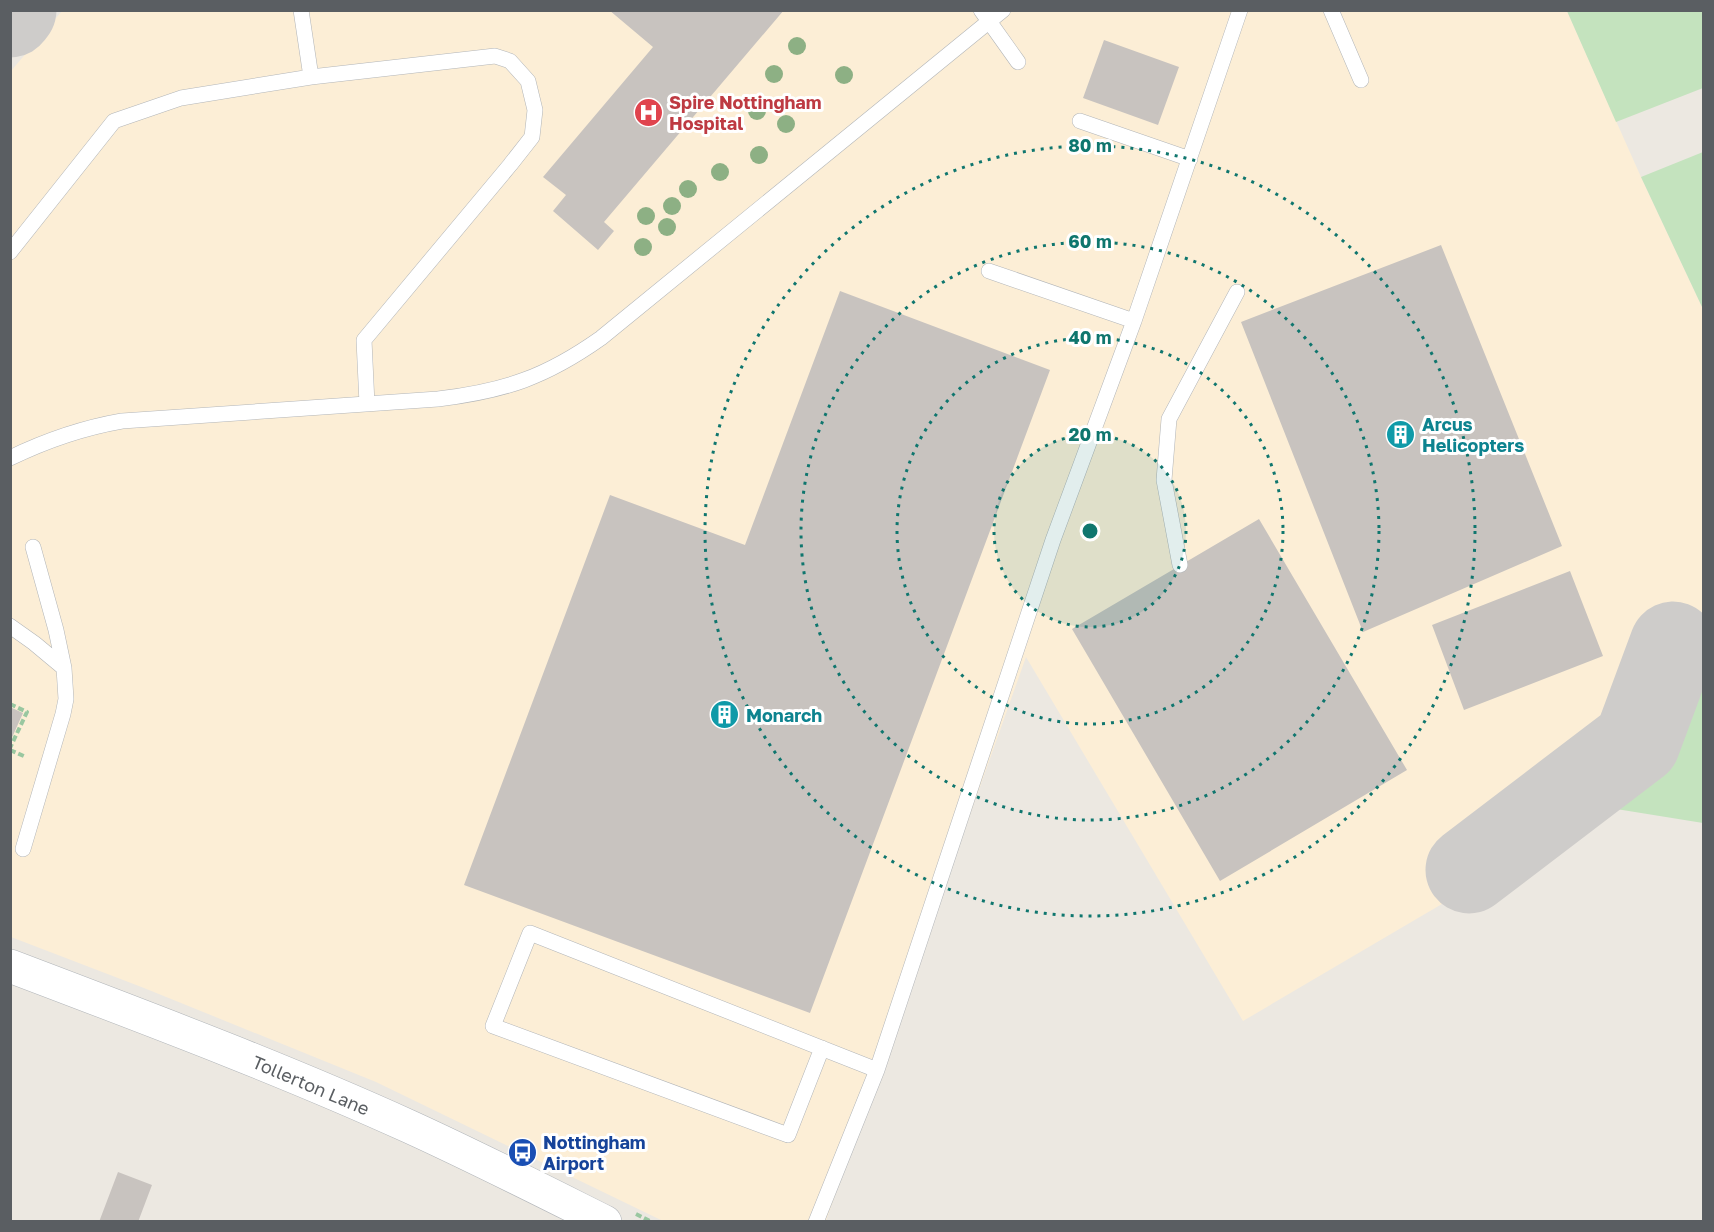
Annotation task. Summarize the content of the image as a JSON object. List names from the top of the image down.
{
  "streets": {
    "street": ["Tollerton Lane"]
  },
  "places": {
    "hospital": ["Spire Nottingham Hospital"],
    "building": ["Arcus Helicopters", "Monarch"],
    "bus stop": ["Nottingham Airport"]
  },
  "rings": [
    "80 m",
    "60 m",
    "40 m",
    "20 m"
  ]
}
